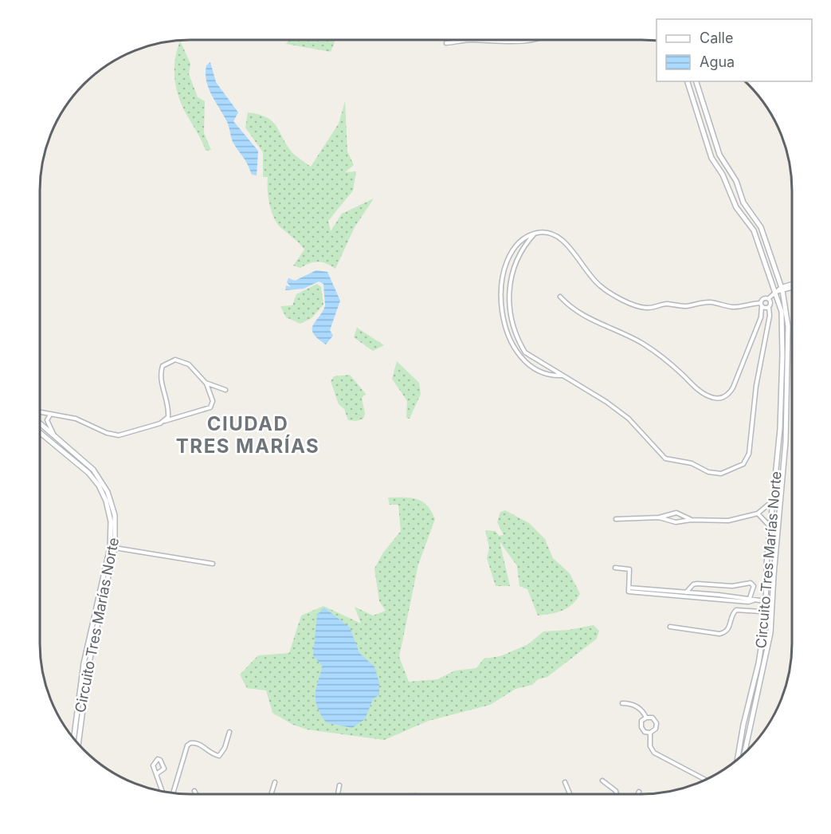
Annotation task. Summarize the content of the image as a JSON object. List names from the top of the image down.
{
  "streets": {
    "street": ["Circuito Tres Marías Norte"]
  },
  "districts": ["CIUDAD TRES MARÍAS"],
  "legend": ["Calle", "Agua"]
}
